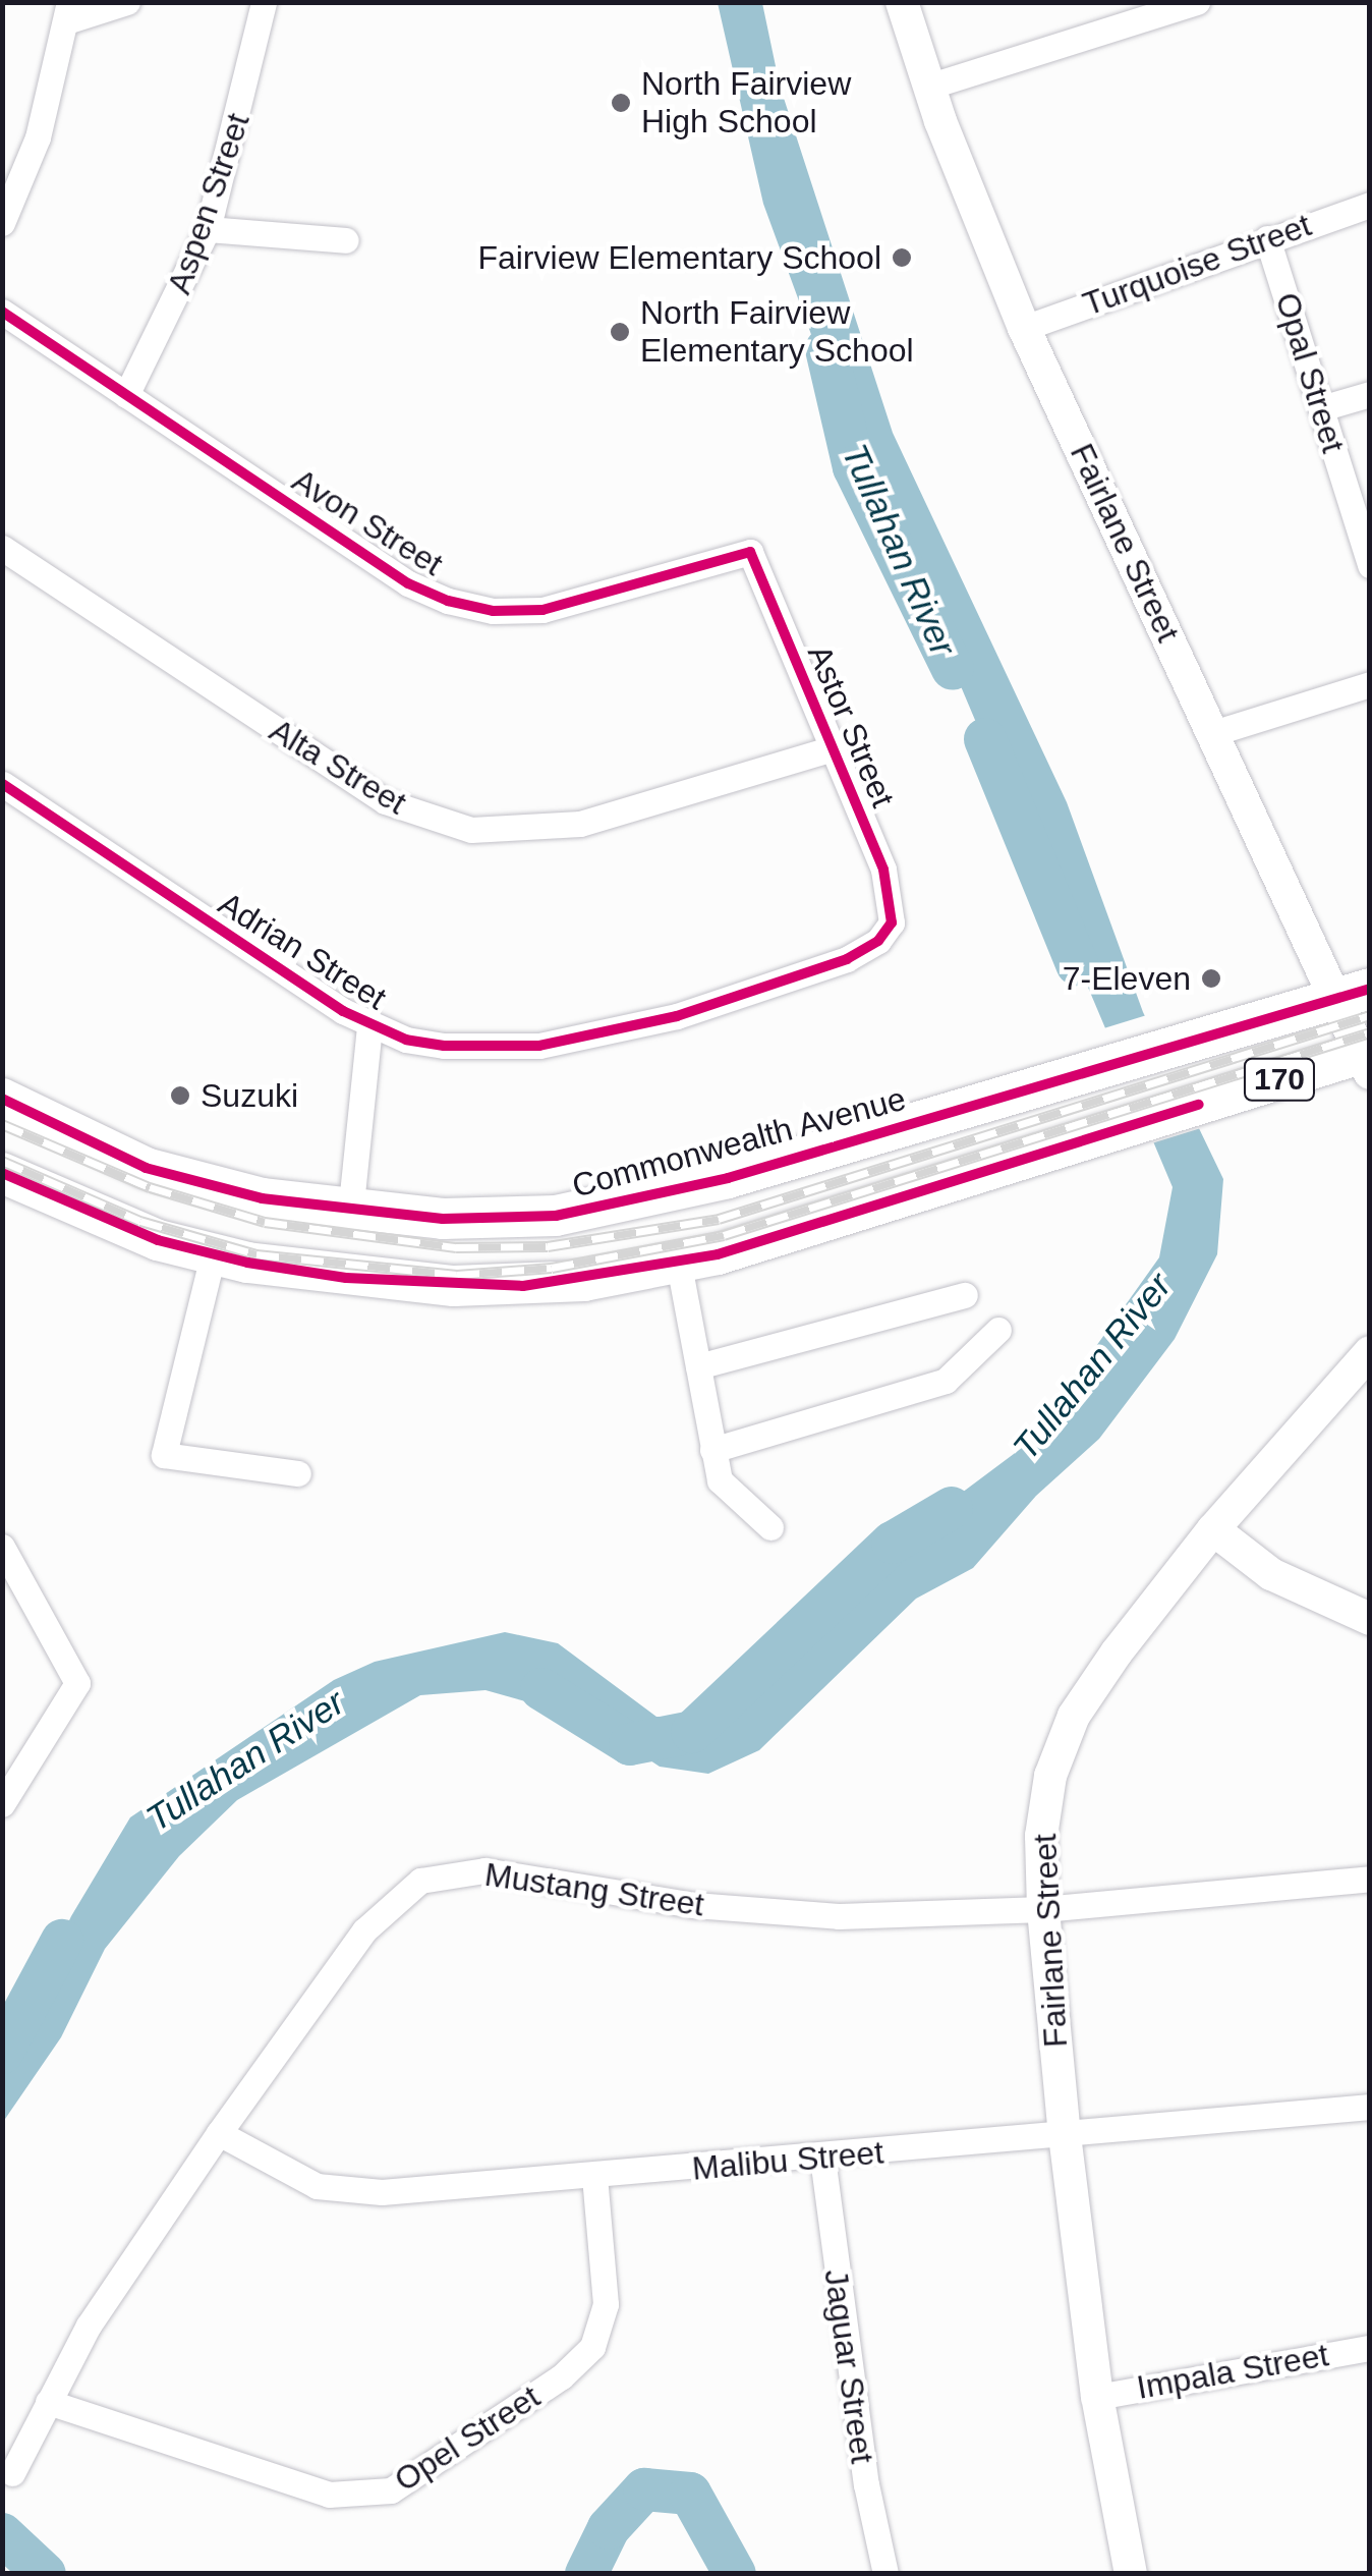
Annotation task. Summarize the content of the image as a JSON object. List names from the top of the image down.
{
  "streets": {
    "main road": ["170", "Commonwealth Avenue"],
    "street": [
      "Aspen Street",
      "Turquoise Street",
      "Opal Street",
      "Avon Street",
      "Fairlane Street",
      "Astor Street",
      "Alta Street",
      "Adrian Street",
      "Mustang Street",
      "Malibu Street",
      "Jaguar Street",
      "Impala Street",
      "Opel Street"
    ]
  },
  "crossings": [
    ["Aspen Street", "Avon Street"],
    ["Turquoise Street", "Opal Street"],
    ["Turquoise Street", "Fairlane Street"],
    ["Avon Street", "Astor Street"],
    ["Fairlane Street", "170"],
    ["Fairlane Street", "Commonwealth Avenue"],
    ["Fairlane Street", "Mustang Street"],
    ["Fairlane Street", "Malibu Street"],
    ["Fairlane Street", "Impala Street"],
    ["Astor Street", "Alta Street"],
    ["Astor Street", "Adrian Street"],
    ["Mustang Street", "Malibu Street"],
    ["Mustang Street", "Opel Street"],
    ["Malibu Street", "Jaguar Street"],
    ["Malibu Street", "Opel Street"]
  ],
  "water": ["Tullahan River"],
  "places": [
    "North Fairview High School",
    "Fairview Elementary School",
    "North Fairview Elementary School",
    "7-Eleven",
    "Suzuki"
  ]
}
